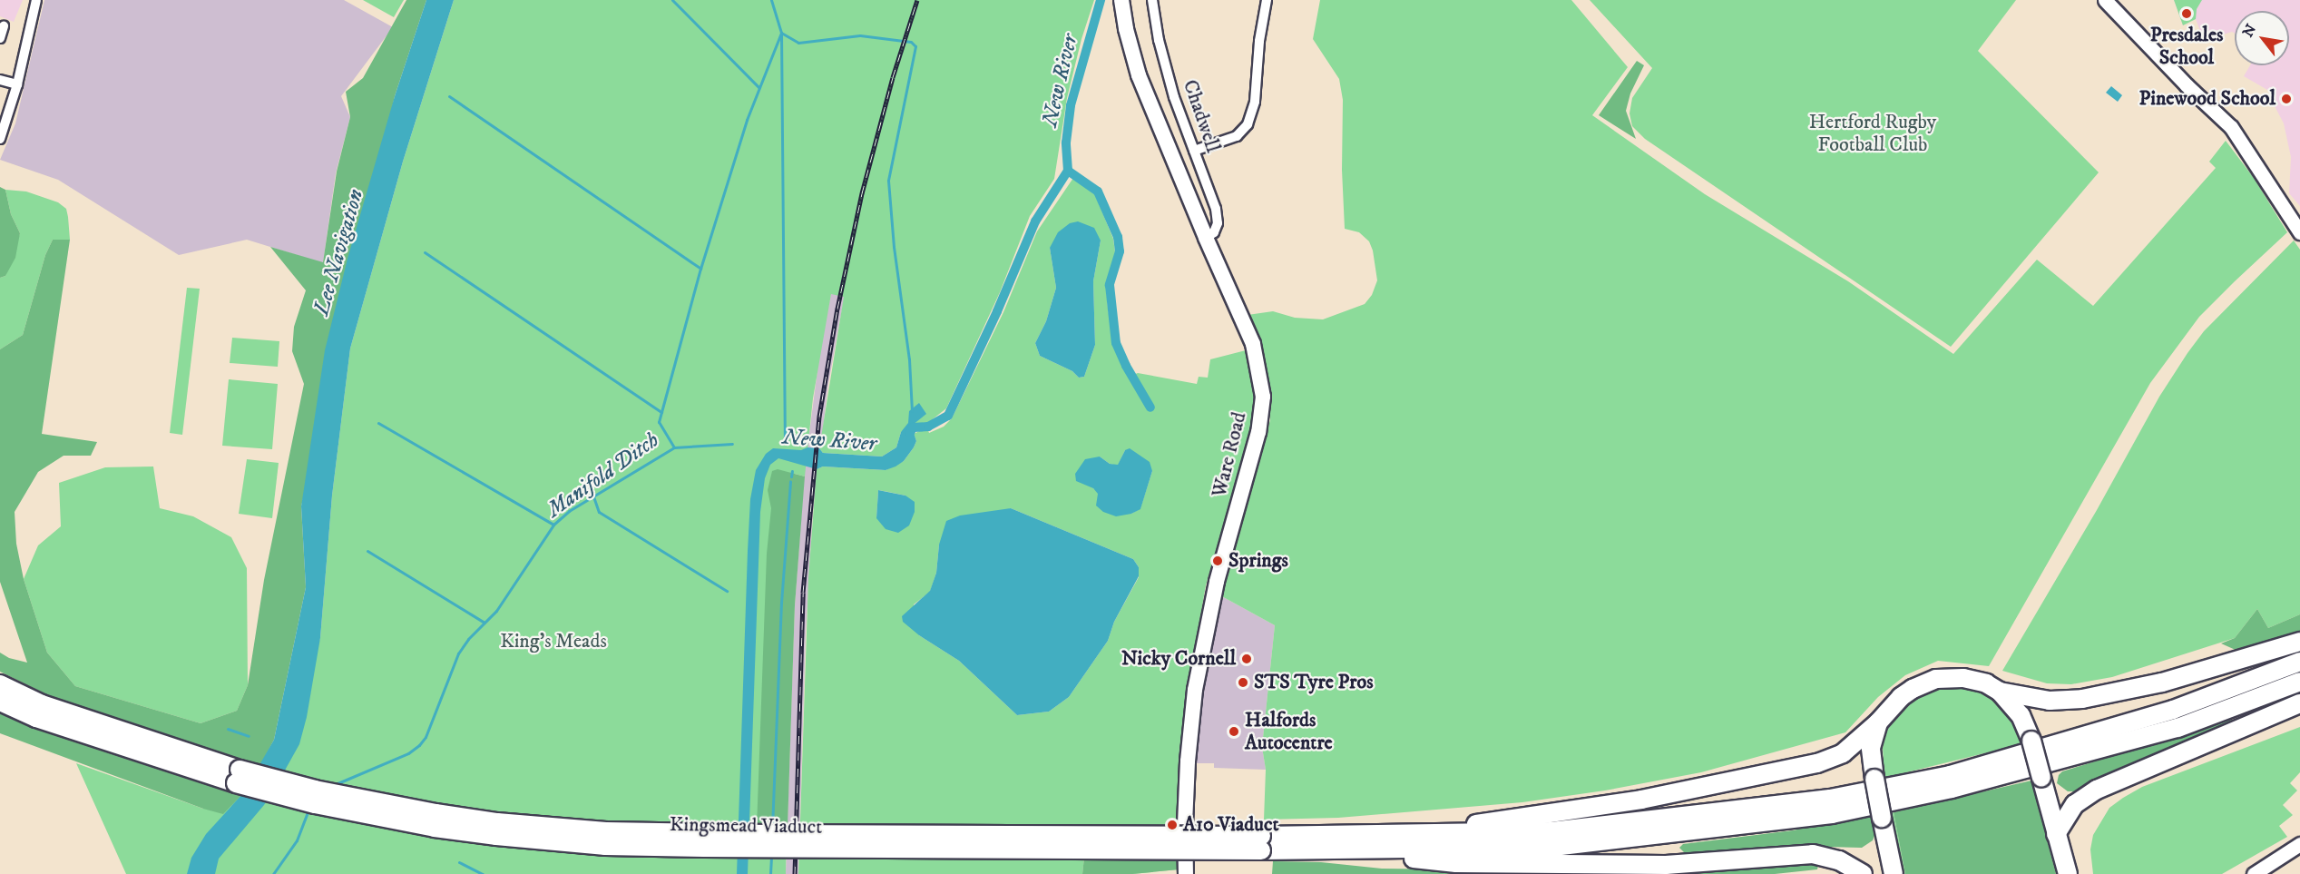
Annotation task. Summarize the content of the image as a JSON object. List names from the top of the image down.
{
  "streets": {
    "highway": ["Kingsmead Viaduct"],
    "main road": ["Ware Road"],
    "street": ["Chadwell"]
  },
  "crossings": [
    ["Chadwell", "Ware Road"]
  ],
  "water": ["New River", "Lee Navigation", "Manifold Ditch"],
  "parks": ["Hertford Rugby Football Club", "King's Meads"],
  "places": [
    "Presdales School",
    "Pinewood School",
    "Springs",
    "Nicky Cornell",
    "STS Tyre Pros",
    "Halfords Autocentre",
    "A10 Viaduct"
  ],
  "north": "top left"
}
